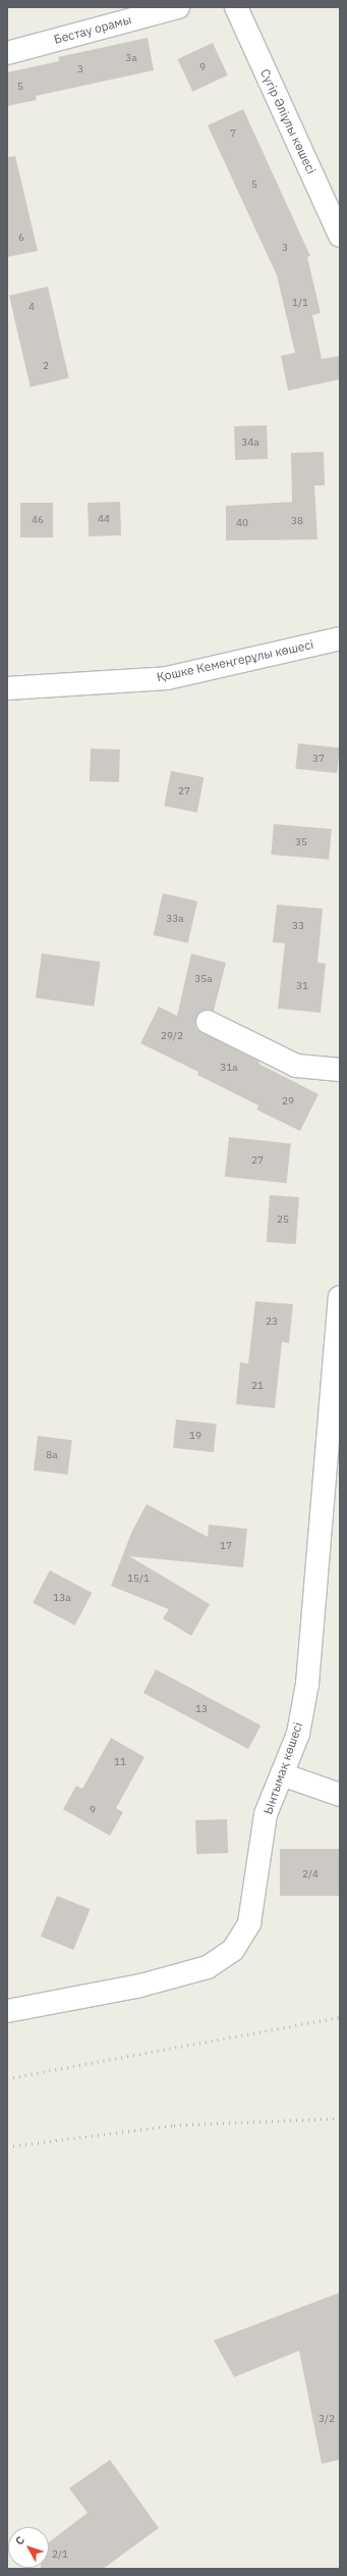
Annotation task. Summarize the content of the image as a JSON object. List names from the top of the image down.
{
  "streets": {
    "street": [
      "Бестау орамы",
      "Сүгір Әліұлы көшесі",
      "Қошке Кемеңгерұлы көшесі",
      "Ынтымақ көшесі"
    ]
  },
  "house_numbers": [
    "3а",
    "9",
    "3",
    "5",
    "7",
    "5",
    "6",
    "3",
    "1/1",
    "4",
    "2",
    "34а",
    "44",
    "46",
    "38",
    "40",
    "37",
    "27",
    "35",
    "33а",
    "33",
    "35а",
    "31",
    "29/2",
    "31а",
    "29",
    "27",
    "25",
    "23",
    "21",
    "19",
    "8а",
    "17",
    "15/1",
    "13а",
    "13",
    "11",
    "9",
    "2/4",
    "3/2",
    "2/1"
  ],
  "north": "top left"
}
